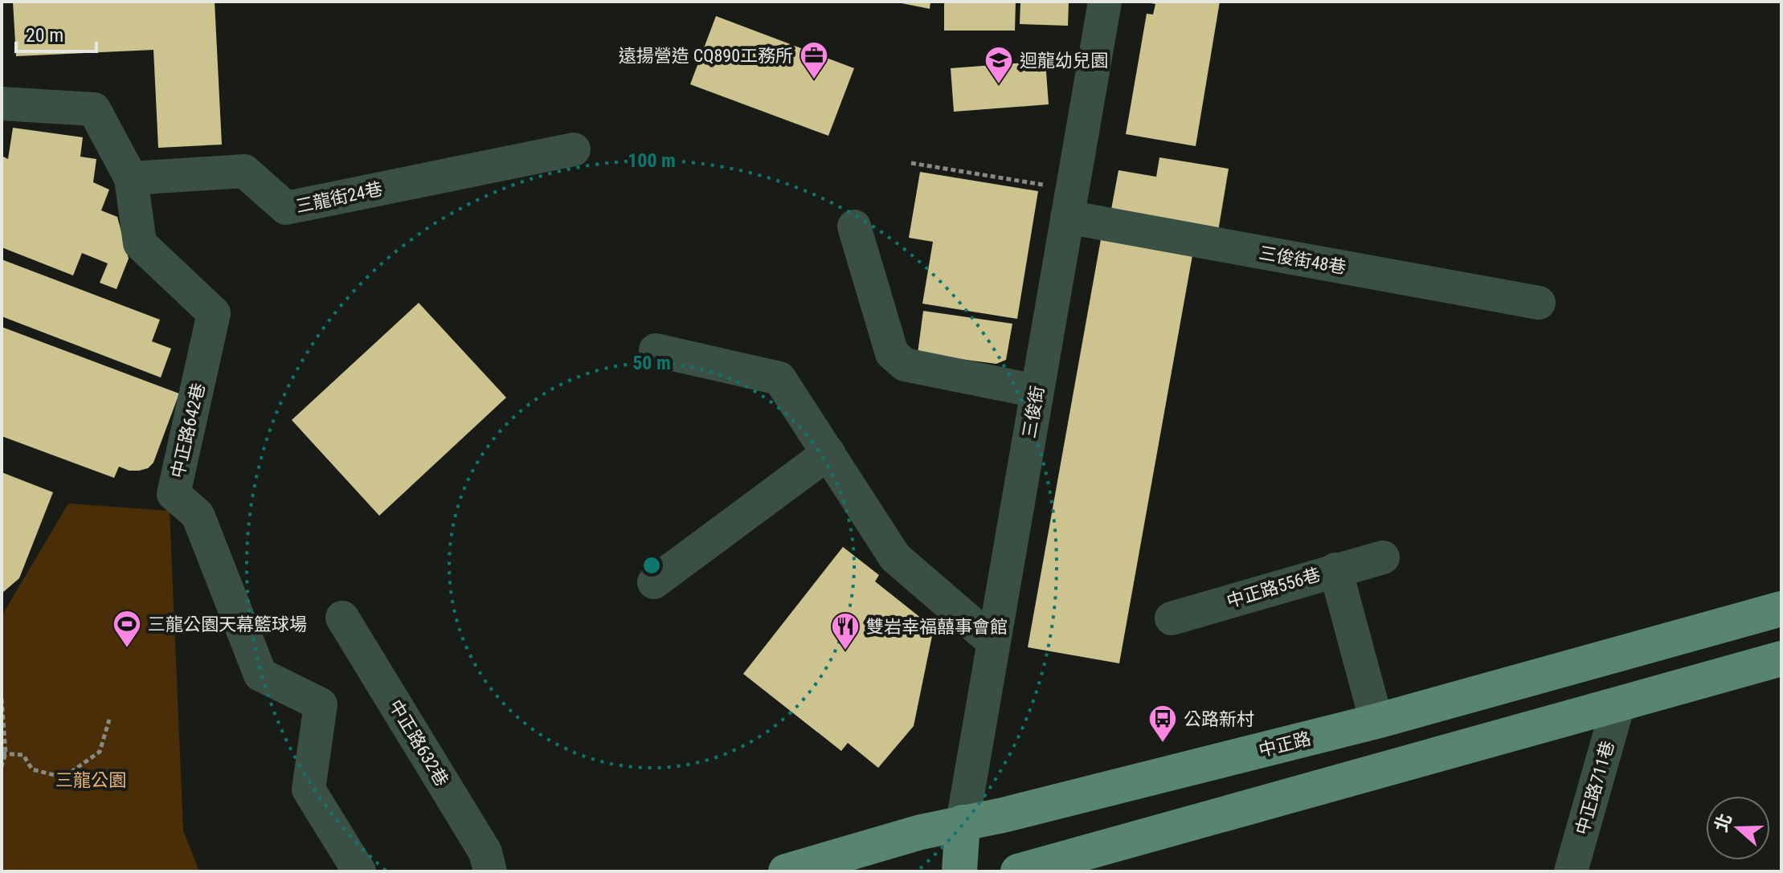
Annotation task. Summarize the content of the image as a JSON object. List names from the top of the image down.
{
  "streets": {
    "main road": ["中正路"],
    "street": [
      "三龍街24巷",
      "三俊街48巷",
      "三俊街",
      "中正路642巷",
      "中正路556巷",
      "中正路632巷",
      "中正路711巷"
    ]
  },
  "crossings": [
    ["三龍街24巷", "中正路642巷"],
    ["三俊街48巷", "三俊街"],
    ["三俊街", "中正路"],
    ["中正路556巷", "中正路"]
  ],
  "parks": ["三龍公園"],
  "places": {
    "office": ["遠揚營造 CQ890工務所"],
    "school or university": ["迴龍幼兒園"],
    "sports": ["三龍公園天幕籃球場"],
    "restaurant": ["雙岩幸福囍事會館"],
    "bus stop": ["公路新村"]
  },
  "scale_bar": "20 m",
  "north": "left",
  "rings": ["100 m", "50 m"]
}
